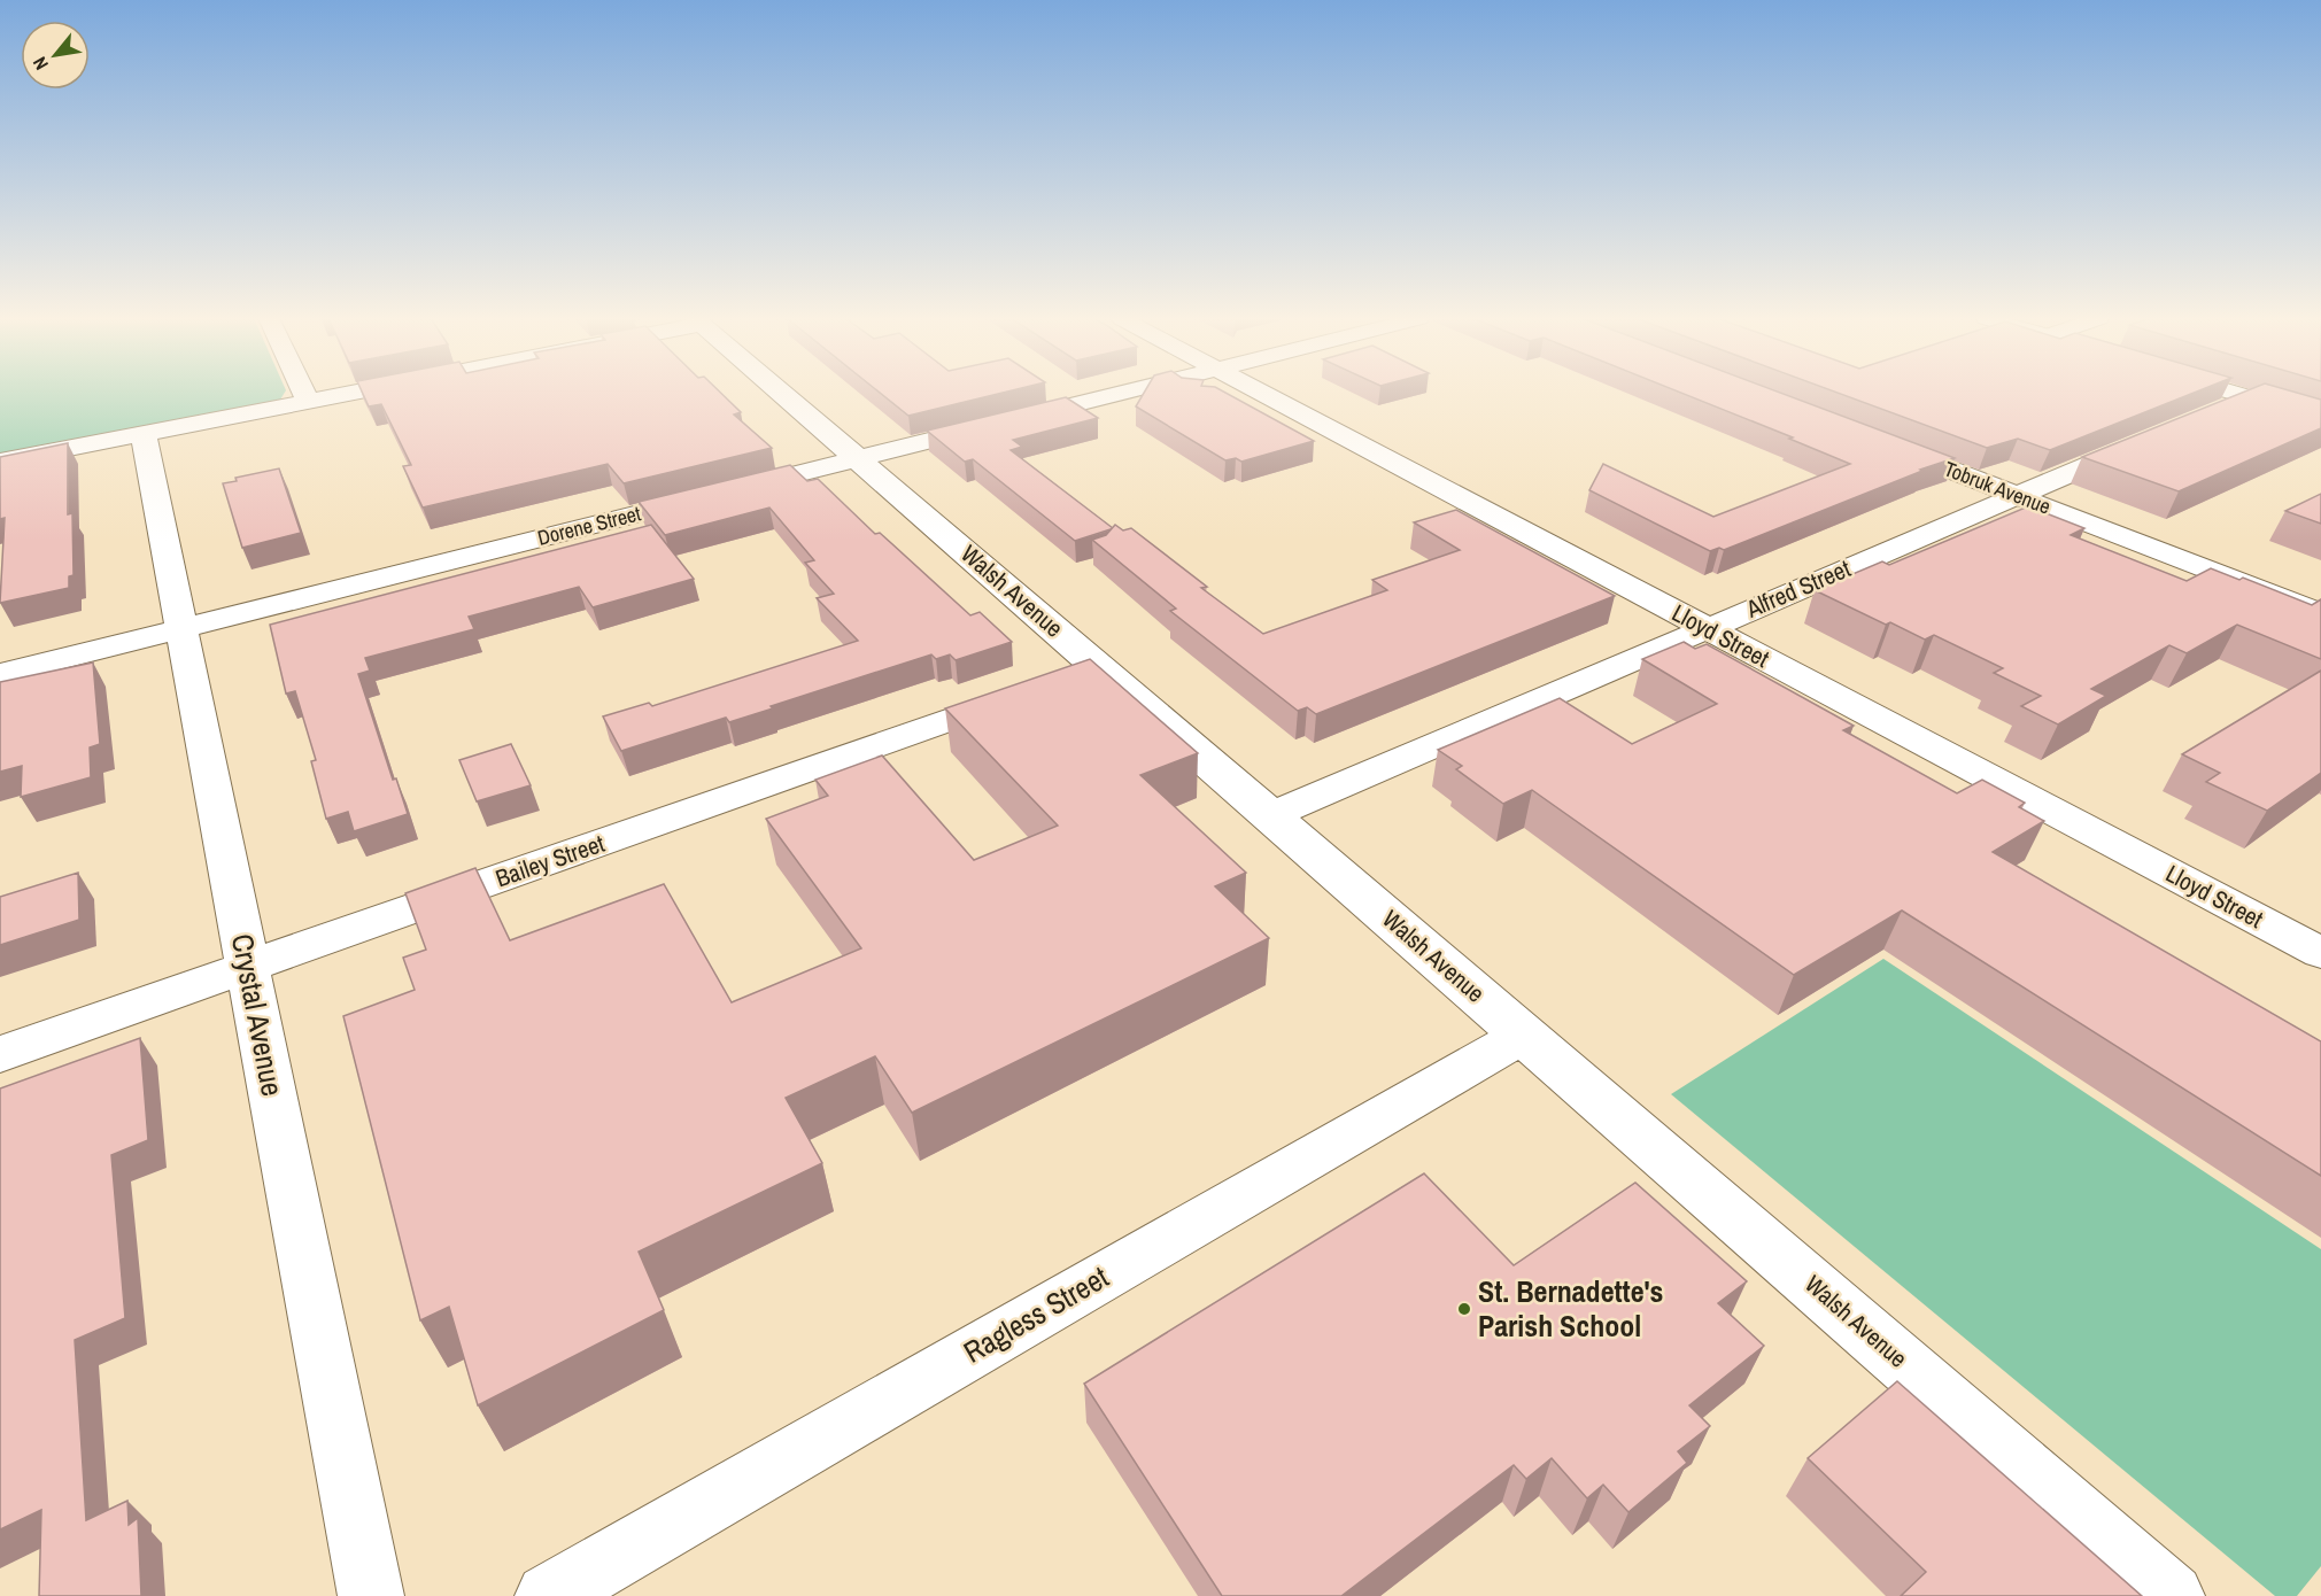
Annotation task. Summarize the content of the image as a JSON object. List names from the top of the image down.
{
  "streets": {
    "street": [
      "Tobruk Avenue",
      "Dorene Street",
      "Alfred Street",
      "Walsh Avenue",
      "Lloyd Street",
      "Bailey Street",
      "Crystal Avenue",
      "Ragless Street"
    ]
  },
  "crossings": [
    ["Tobruk Avenue", "Alfred Street"],
    ["Dorene Street", "Walsh Avenue"],
    ["Dorene Street", "Crystal Avenue"],
    ["Alfred Street", "Walsh Avenue"],
    ["Alfred Street", "Lloyd Street"],
    ["Walsh Avenue", "Bailey Street"],
    ["Walsh Avenue", "Ragless Street"],
    ["Bailey Street", "Crystal Avenue"]
  ],
  "places": ["St. Bernadette's Parish School"],
  "north": "bottom left"
}
